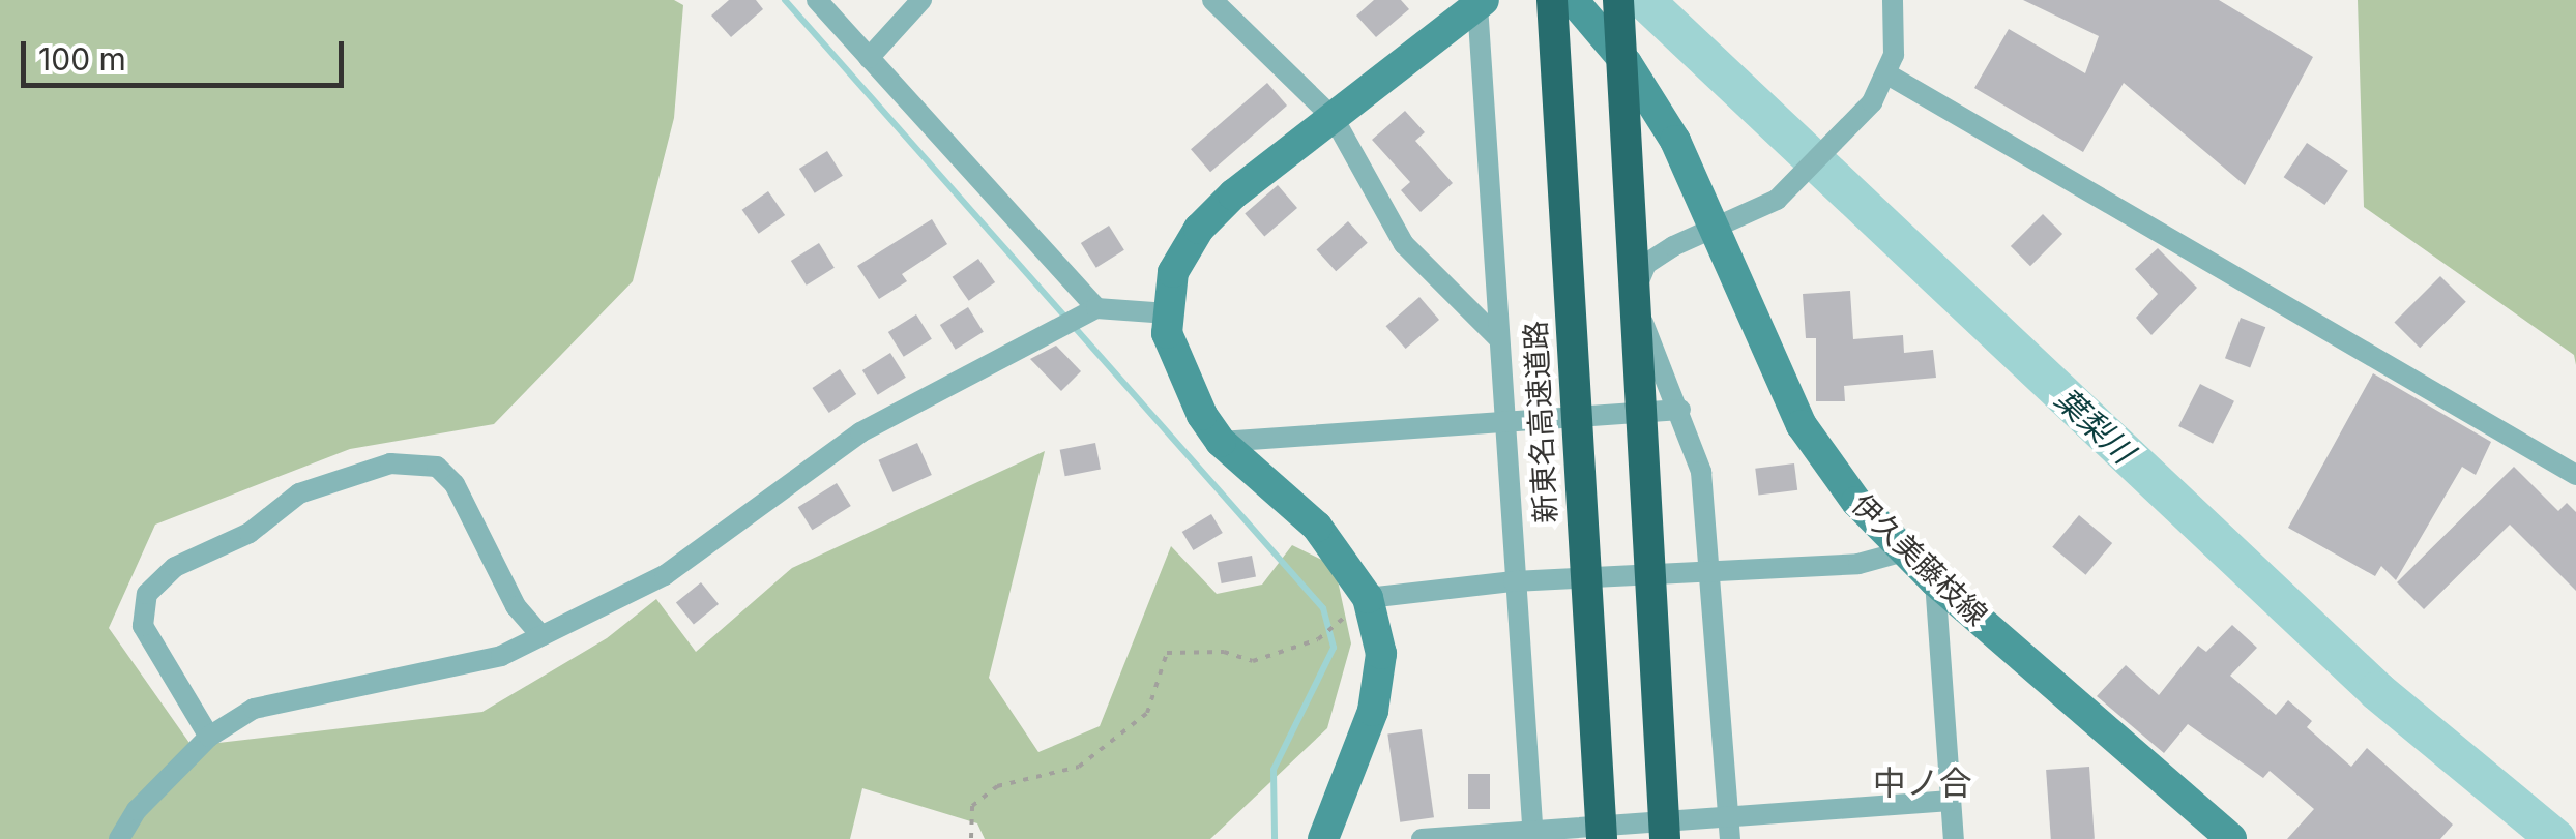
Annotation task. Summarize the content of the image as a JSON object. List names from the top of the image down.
{
  "streets": {
    "highway": ["新東名高速道路"],
    "main road": ["伊久美藤枝線"]
  },
  "districts": ["中ノ合"],
  "water": ["葉梨川"],
  "scale_bar": "100 m"
}
